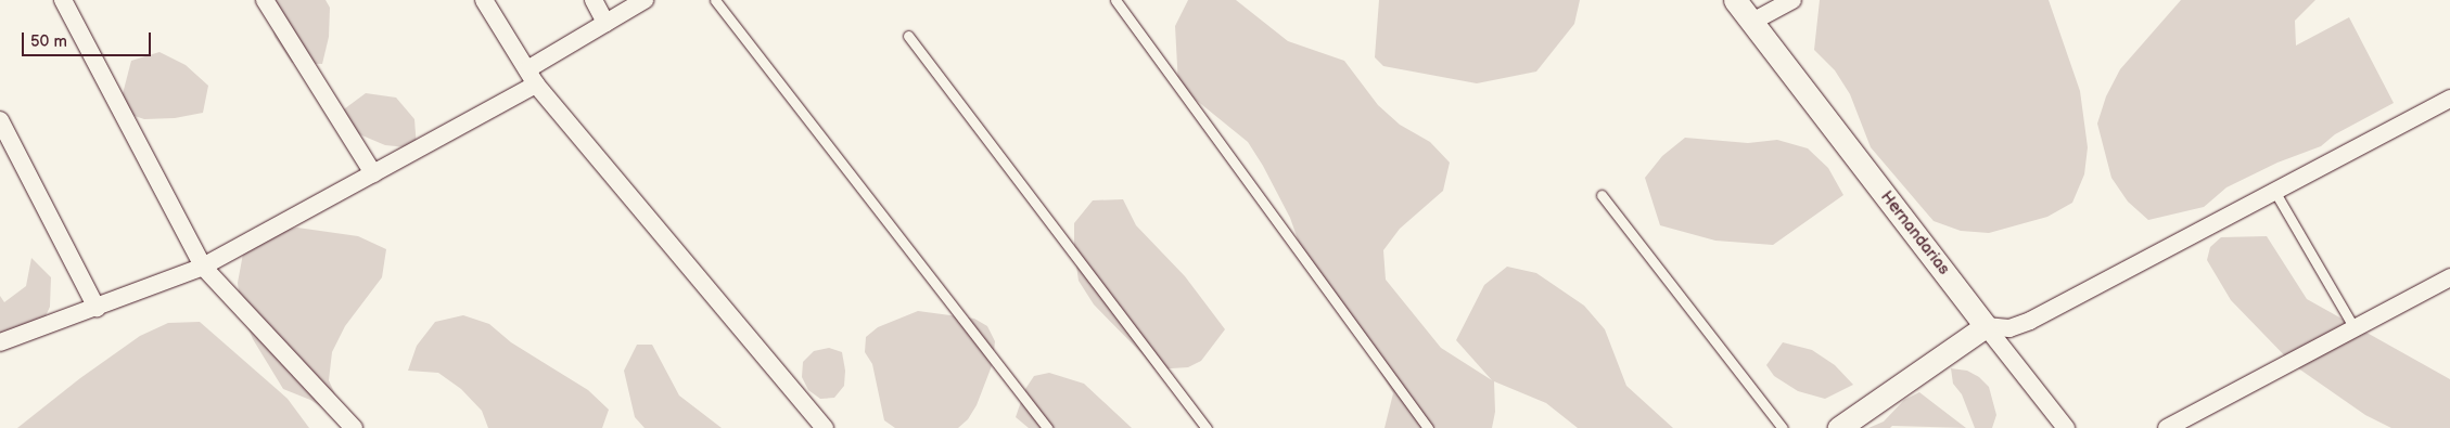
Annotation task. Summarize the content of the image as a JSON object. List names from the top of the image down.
{
  "streets": {
    "street": ["Hernandarias"]
  },
  "scale_bar": "50 m"
}
